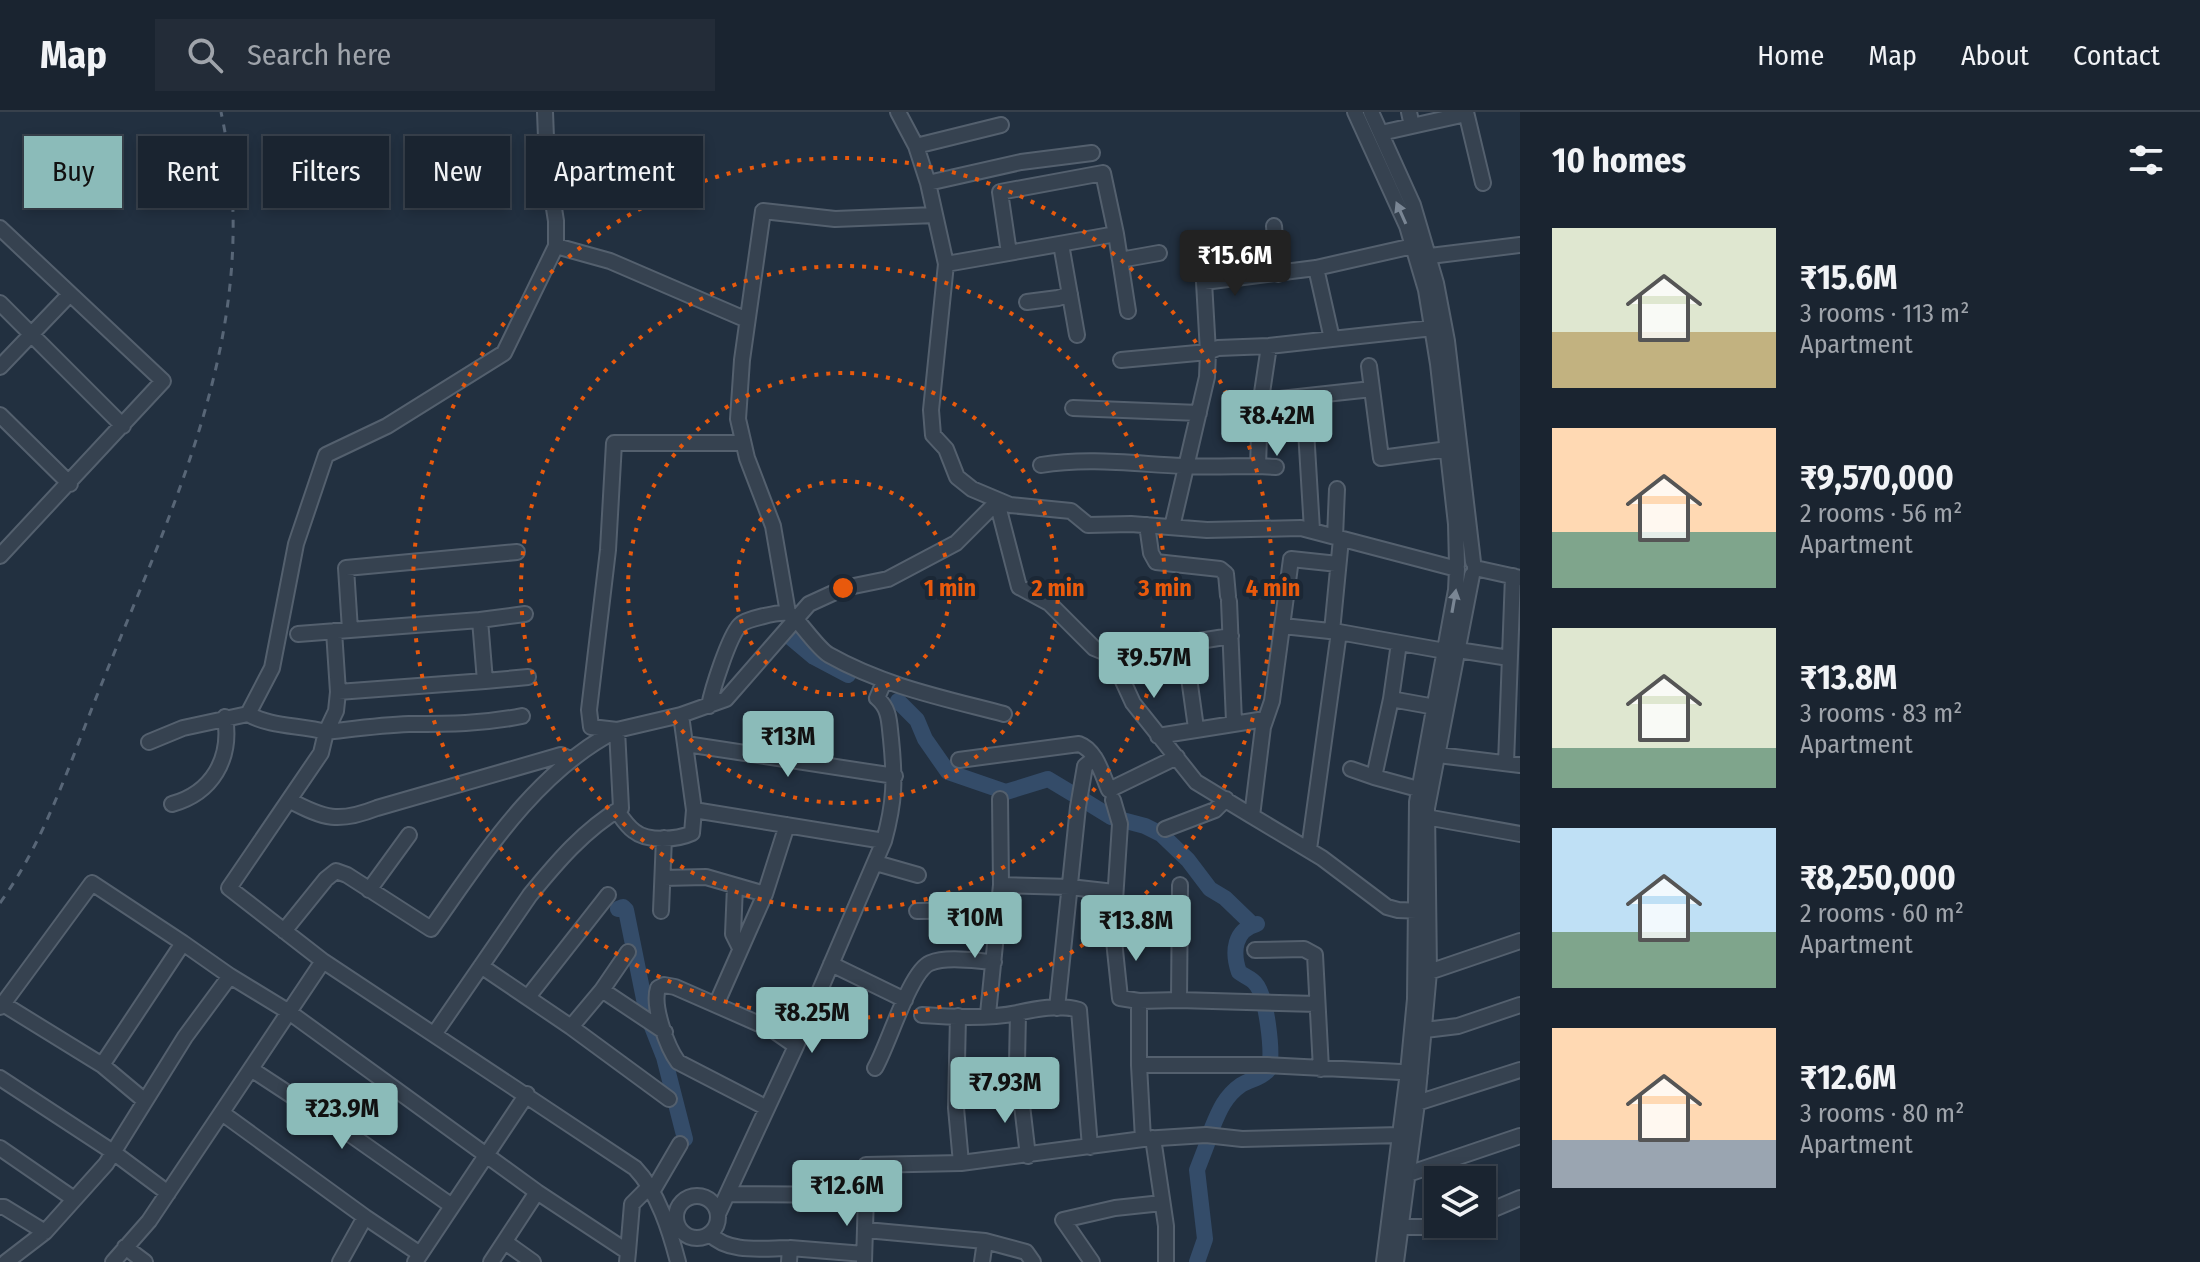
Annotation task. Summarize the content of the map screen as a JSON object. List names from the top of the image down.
{
  "page": {
    "header": "Map",
    "search": "Search here",
    "nav": [
      "Home",
      "Map",
      "About",
      "Contact"
    ],
    "heading": "10 homes",
    "chip": [
      "Buy",
      "Rent",
      "Filters",
      "New",
      "Apartment"
    ],
    "list": [
      {
        "name": "₹15.6M",
        "note": "3 rooms · 113 m² · Apartment"
      },
      {
        "name": "₹9,570,000",
        "note": "2 rooms · 56 m² · Apartment"
      },
      {
        "name": "₹13.8M",
        "note": "3 rooms · 83 m² · Apartment"
      },
      {
        "name": "₹8,250,000",
        "note": "2 rooms · 60 m² · Apartment"
      },
      {
        "name": "₹12.6M",
        "note": "3 rooms · 80 m² · Apartment"
      }
    ],
    "price": [
      "₹15.6M",
      "₹8.42M",
      "₹9.57M",
      "₹13M",
      "₹10M",
      "₹13.8M",
      "₹8.25M",
      "₹7.93M",
      "₹23.9M",
      "₹12.6M"
    ]
  },
  "rings": [
    "1 min",
    "2 min",
    "3 min",
    "4 min"
  ]
}
